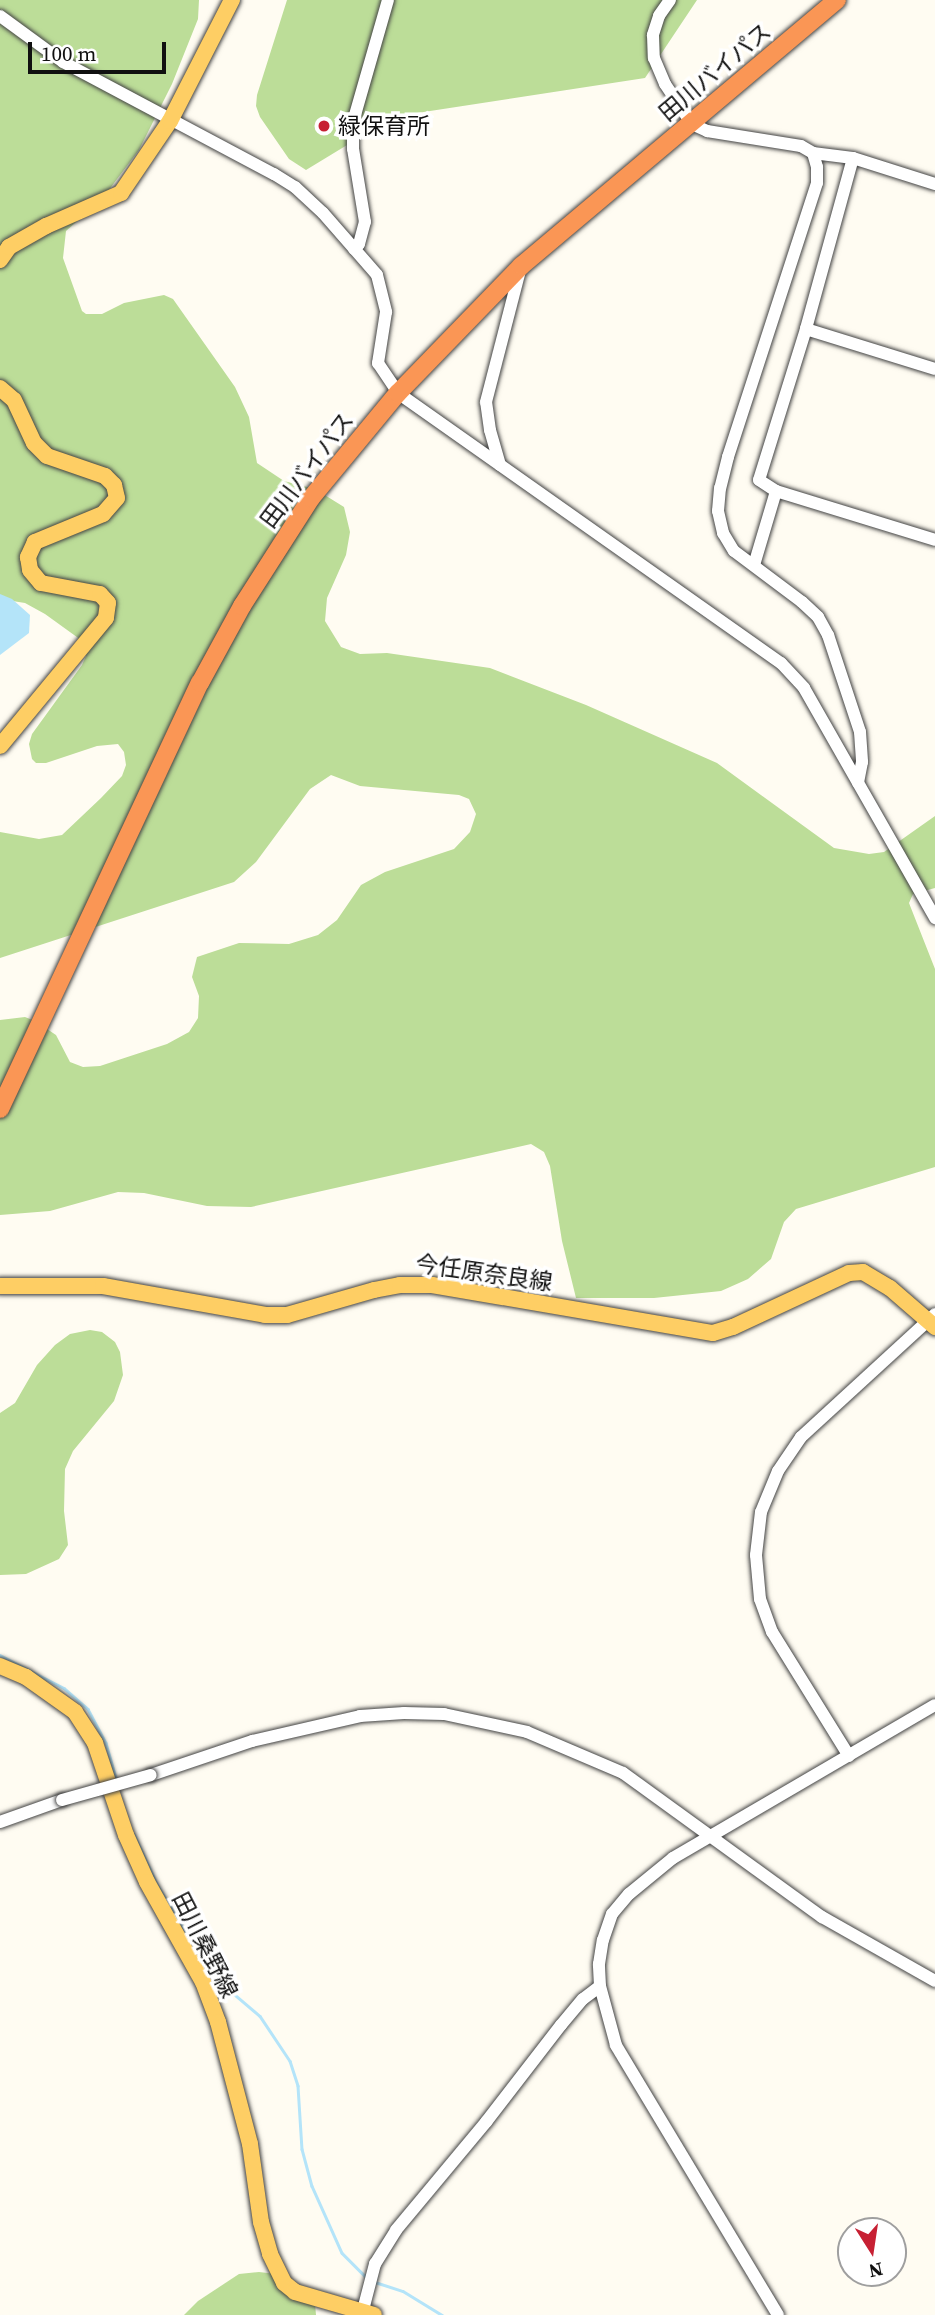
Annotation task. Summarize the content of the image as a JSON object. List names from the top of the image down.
{
  "streets": {
    "highway": ["田川バイパス"],
    "main road": ["今任原奈良線", "田川桑野線"]
  },
  "places": ["緑保育所"],
  "scale_bar": "100 m",
  "north": "bottom"
}
